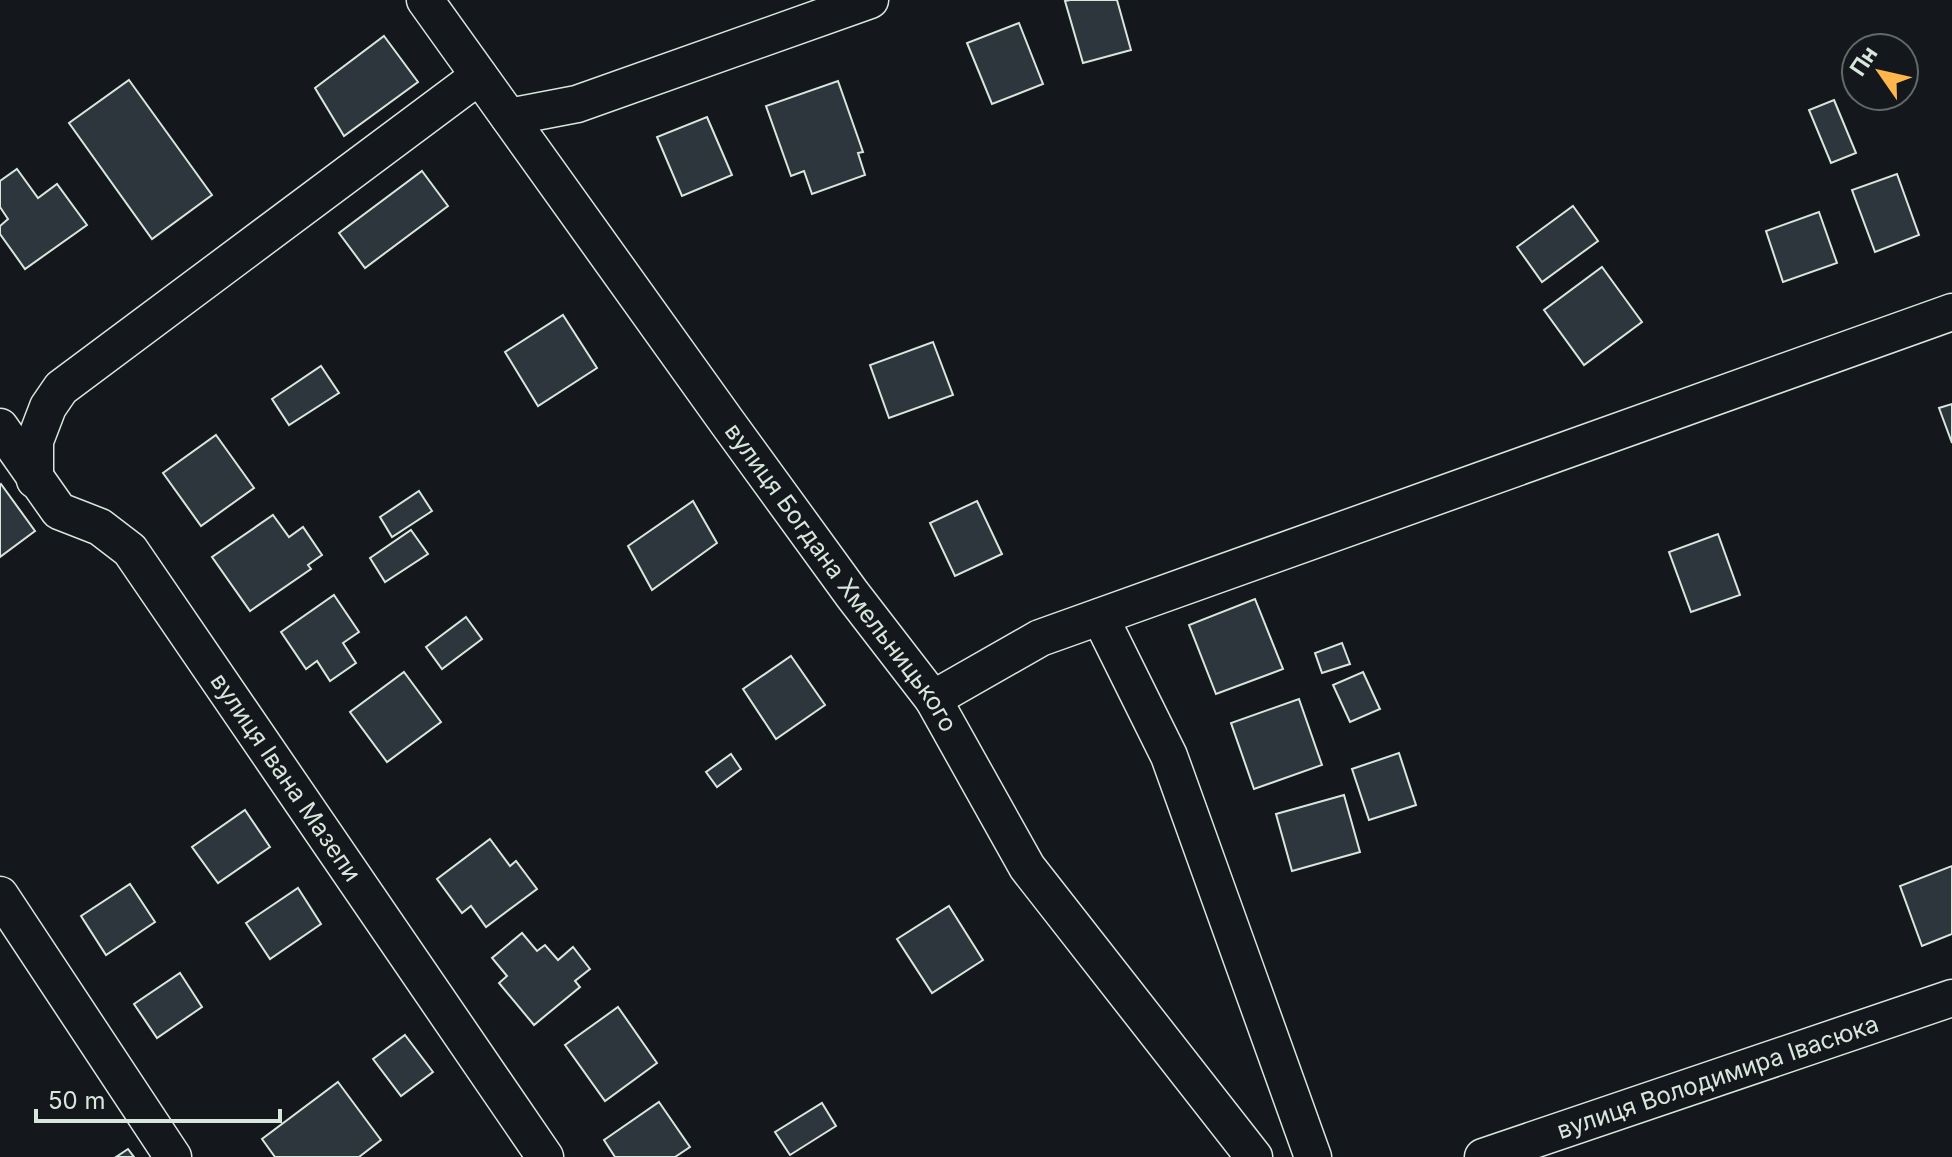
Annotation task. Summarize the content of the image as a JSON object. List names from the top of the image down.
{
  "streets": {
    "street": ["вулиця Богдана Хмельницького", "вулиця Івана Мазепи", "вулиця Володимира Івасюка"]
  },
  "scale_bar": "50 m",
  "north": "top left"
}
